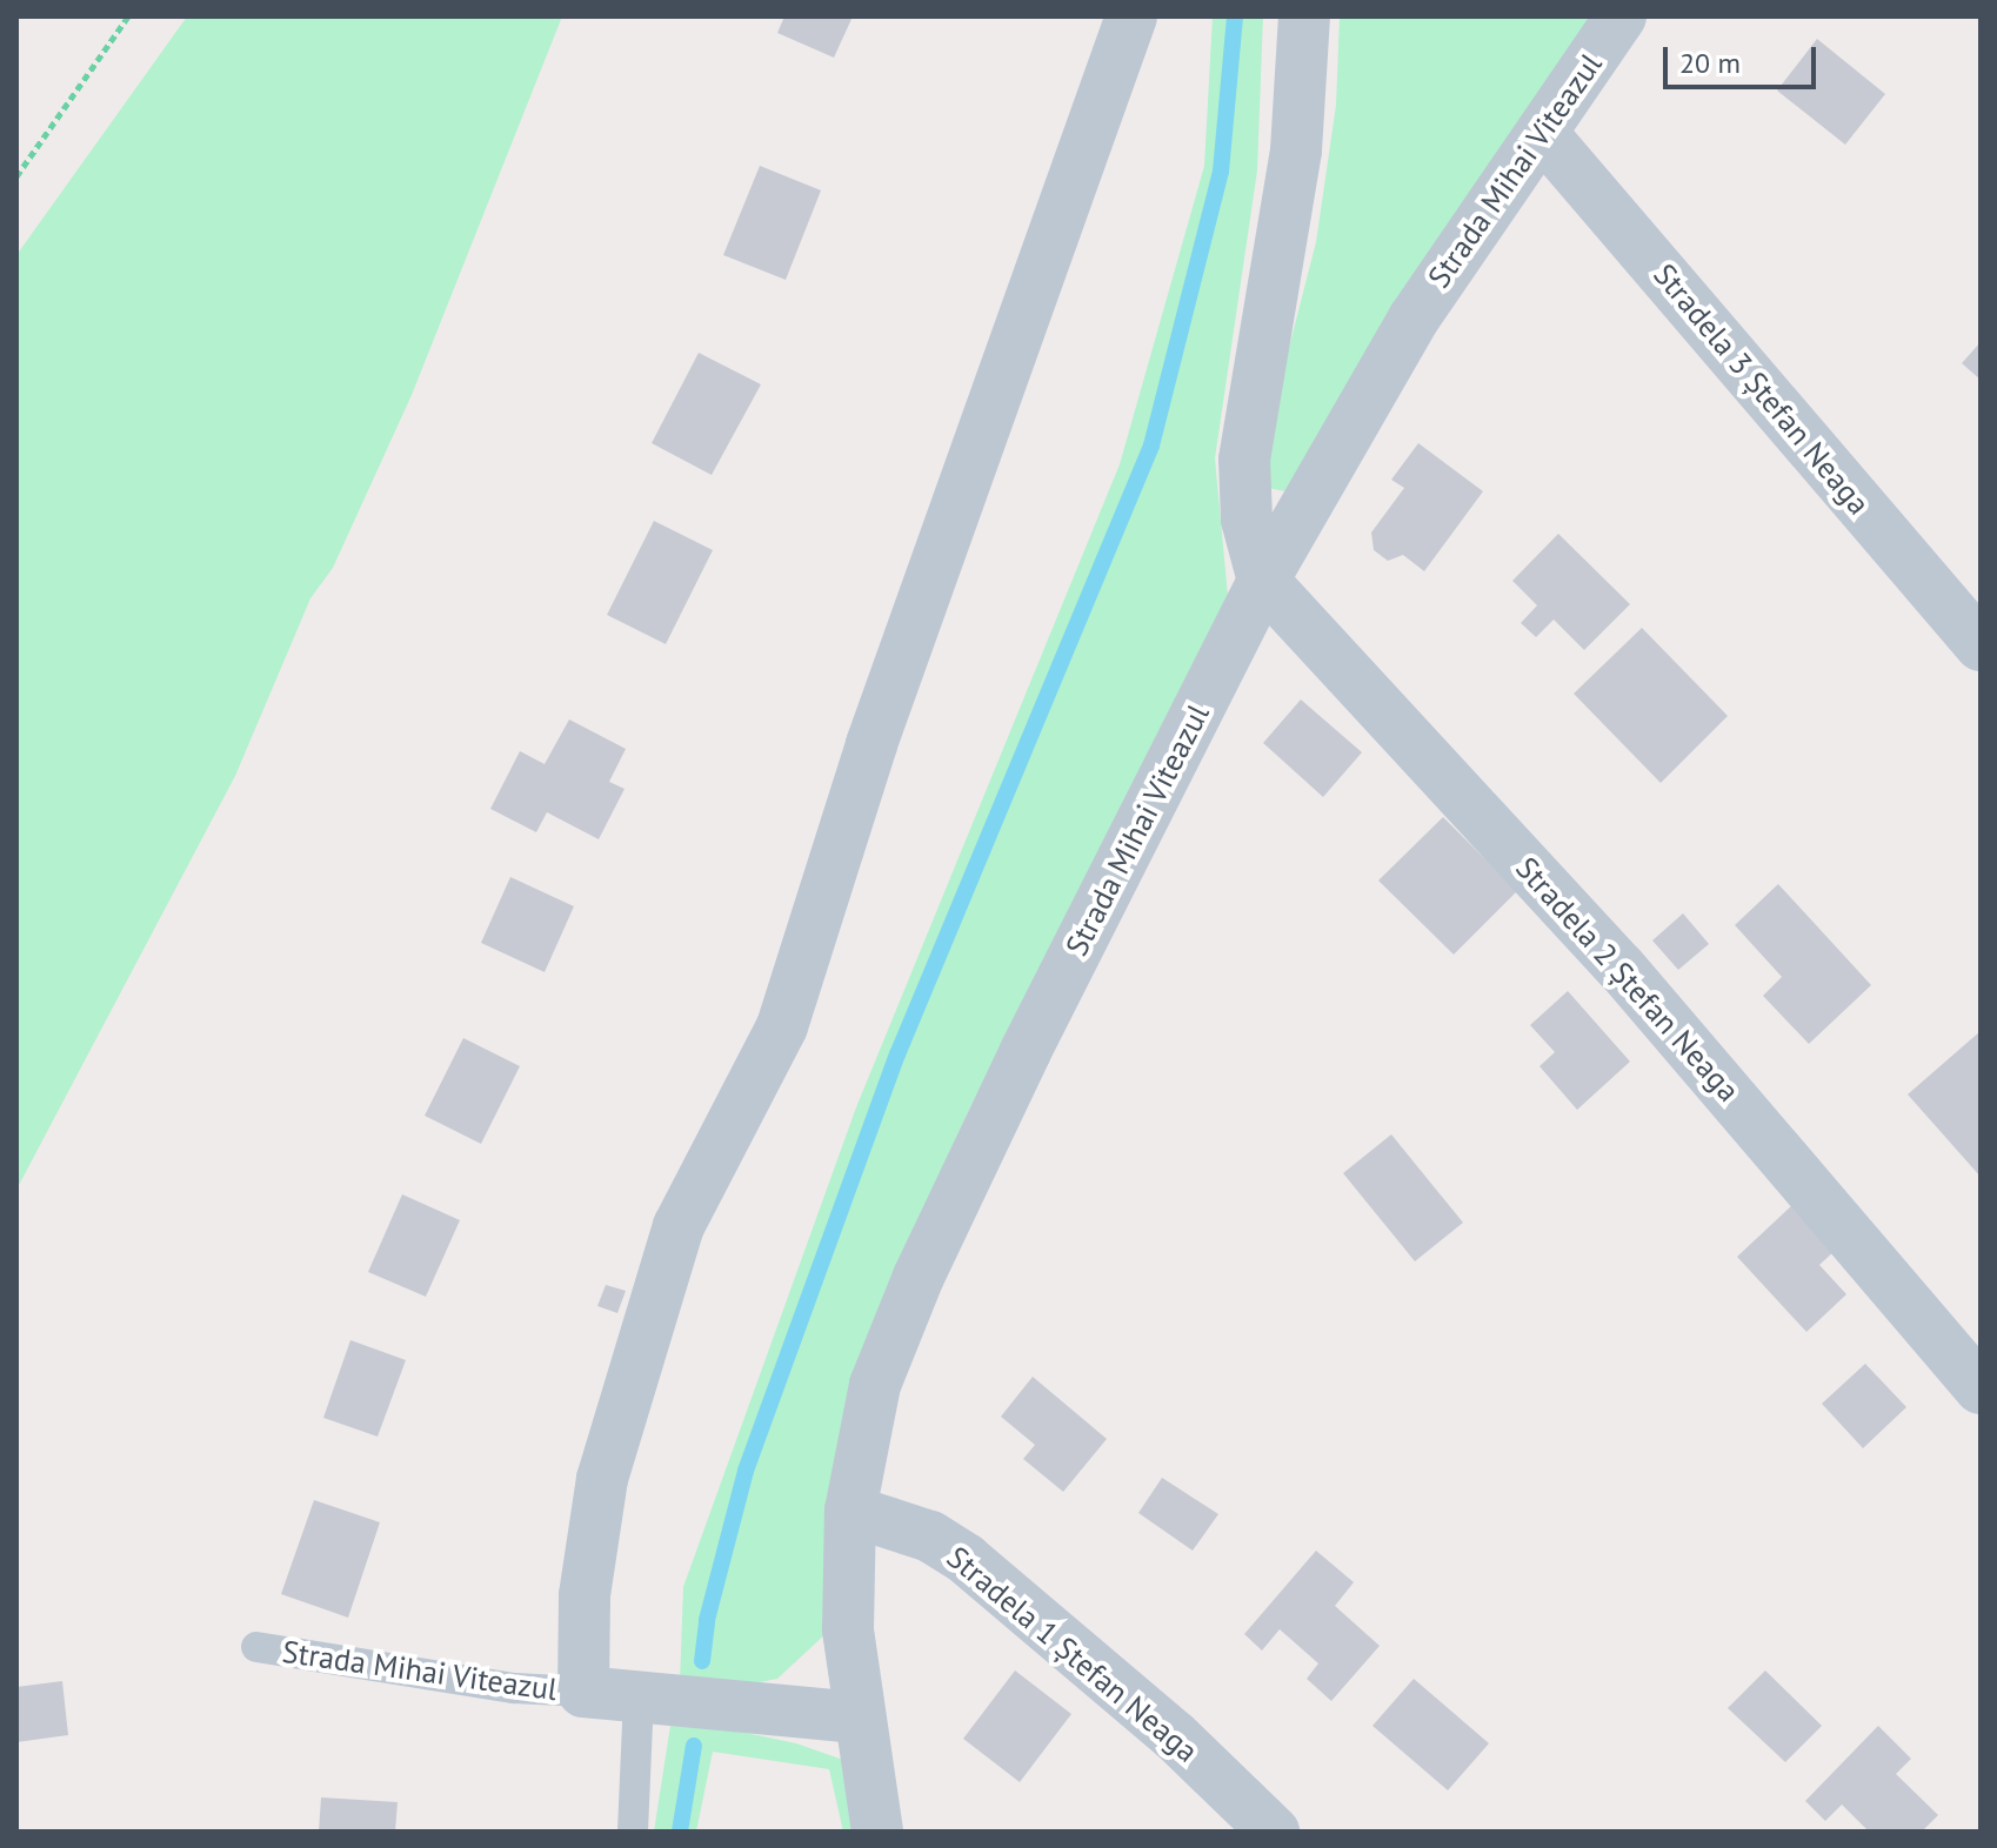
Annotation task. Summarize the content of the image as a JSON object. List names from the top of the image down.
{
  "streets": {
    "street": [
      "Strada Mihai Viteazul",
      "Stradela 3 Ștefan Neaga",
      "Stradela 2 Ștefan Neaga",
      "Stradela 1 Ștefan Neaga"
    ]
  },
  "crossings": [
    ["Strada Mihai Viteazul", "Stradela 3 Ștefan Neaga"],
    ["Strada Mihai Viteazul", "Stradela 2 Ștefan Neaga"],
    ["Strada Mihai Viteazul", "Stradela 1 Ștefan Neaga"]
  ],
  "scale_bar": "20 m"
}
